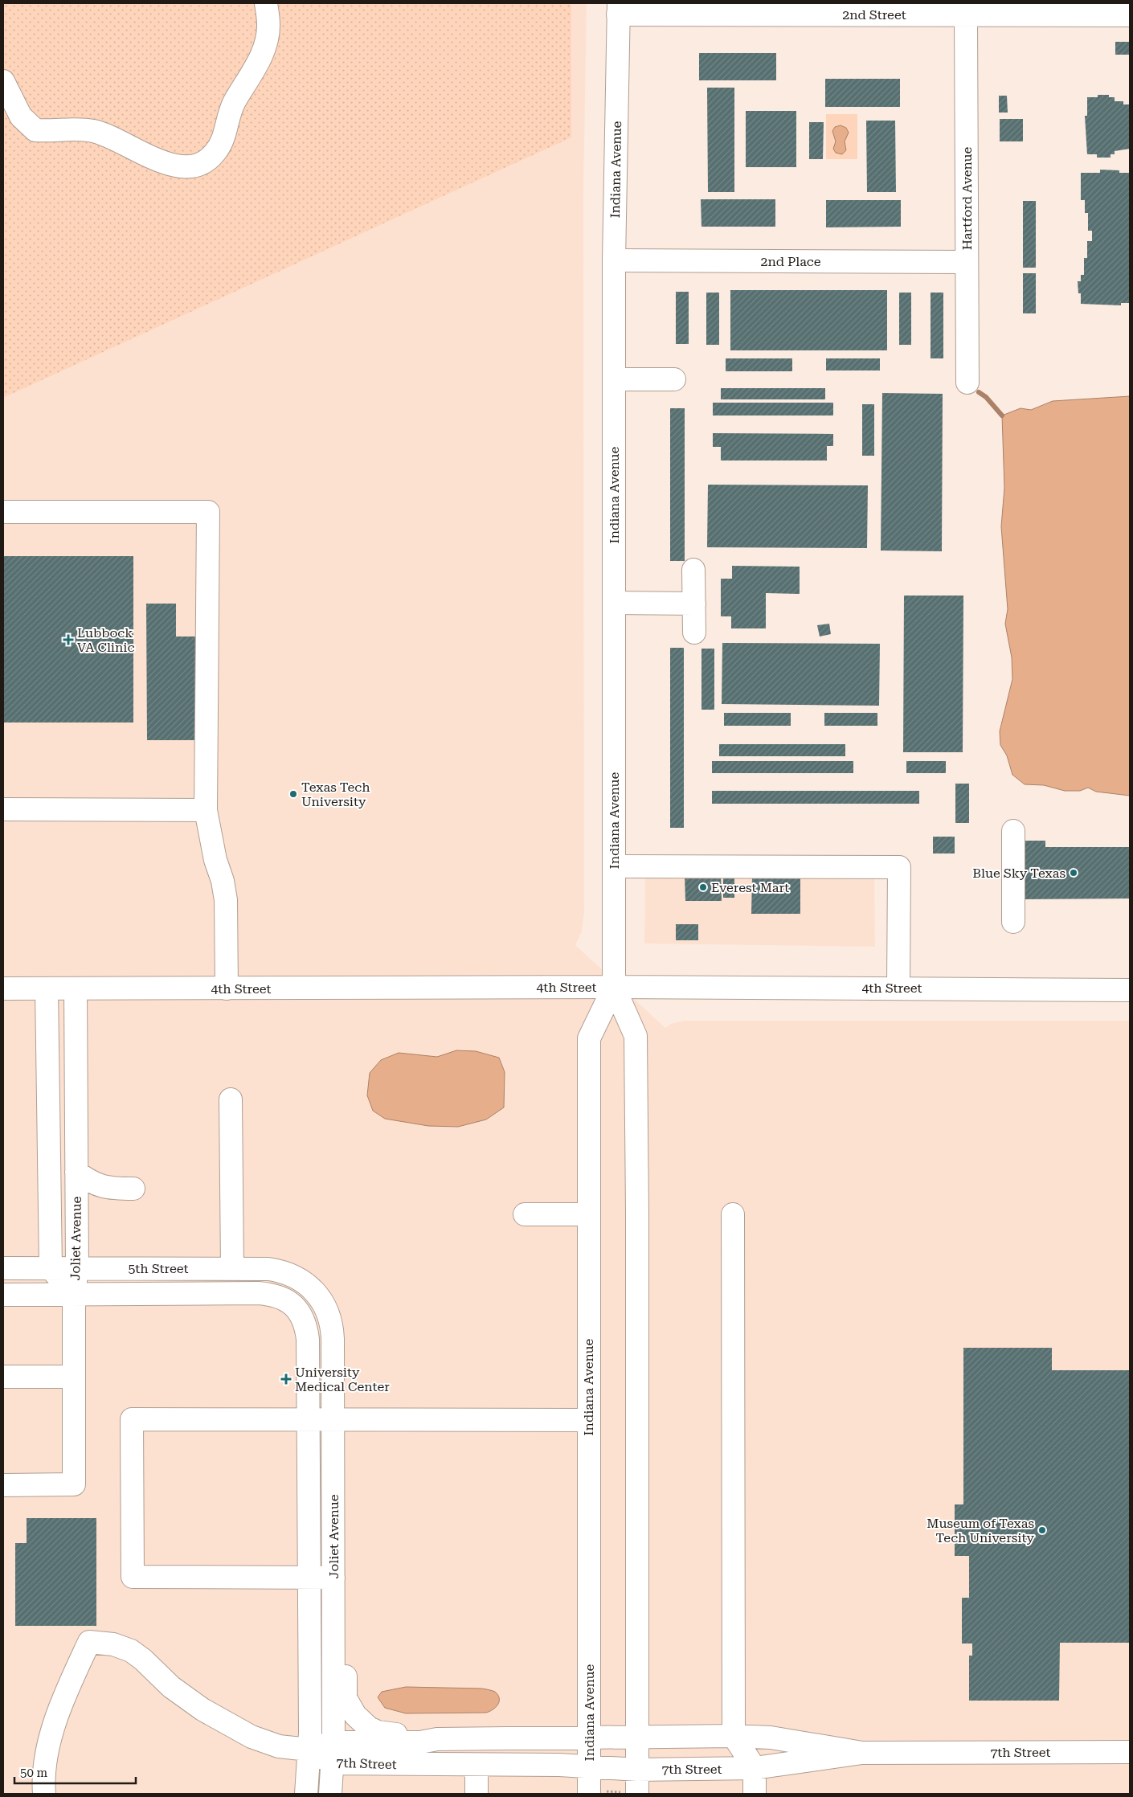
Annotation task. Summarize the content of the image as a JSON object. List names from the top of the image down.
{
  "streets": {
    "street": [
      "2nd Street",
      "Indiana Avenue",
      "Hartford Avenue",
      "2nd Place",
      "4th Street",
      "Joliet Avenue",
      "5th Street",
      "7th Street"
    ]
  },
  "crossings": [
    ["2nd Street", "Indiana Avenue"],
    ["2nd Street", "Hartford Avenue"],
    ["Indiana Avenue", "2nd Place"],
    ["Indiana Avenue", "4th Street"],
    ["Indiana Avenue", "7th Street"],
    ["Hartford Avenue", "2nd Place"],
    ["4th Street", "Joliet Avenue"],
    ["Joliet Avenue", "5th Street"],
    ["Joliet Avenue", "7th Street"]
  ],
  "places": {
    "health": ["Lubbock VA Clinic", "University Medical Center"],
    "other": [
      "Texas Tech University",
      "Blue Sky Texas",
      "Everest Mart",
      "Museum of Texas Tech University"
    ]
  },
  "scale_bar": "50 m"
}
